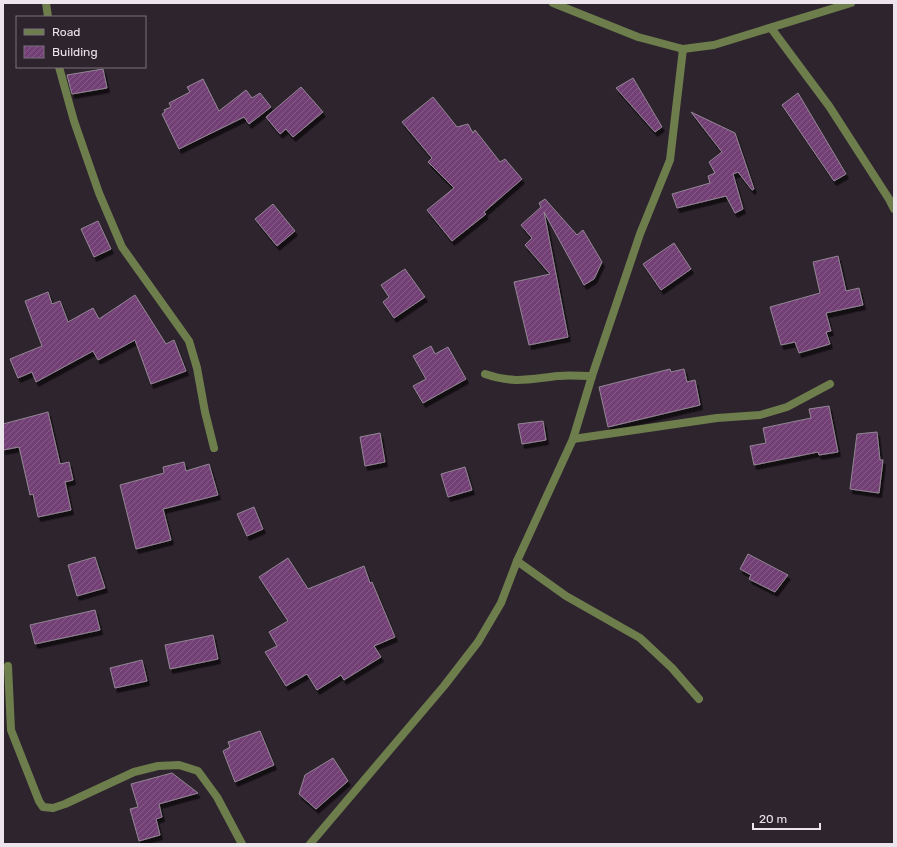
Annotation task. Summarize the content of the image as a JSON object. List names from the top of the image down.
{
  "legend": ["Road", "Building"],
  "scale_bar": "20 m"
}
